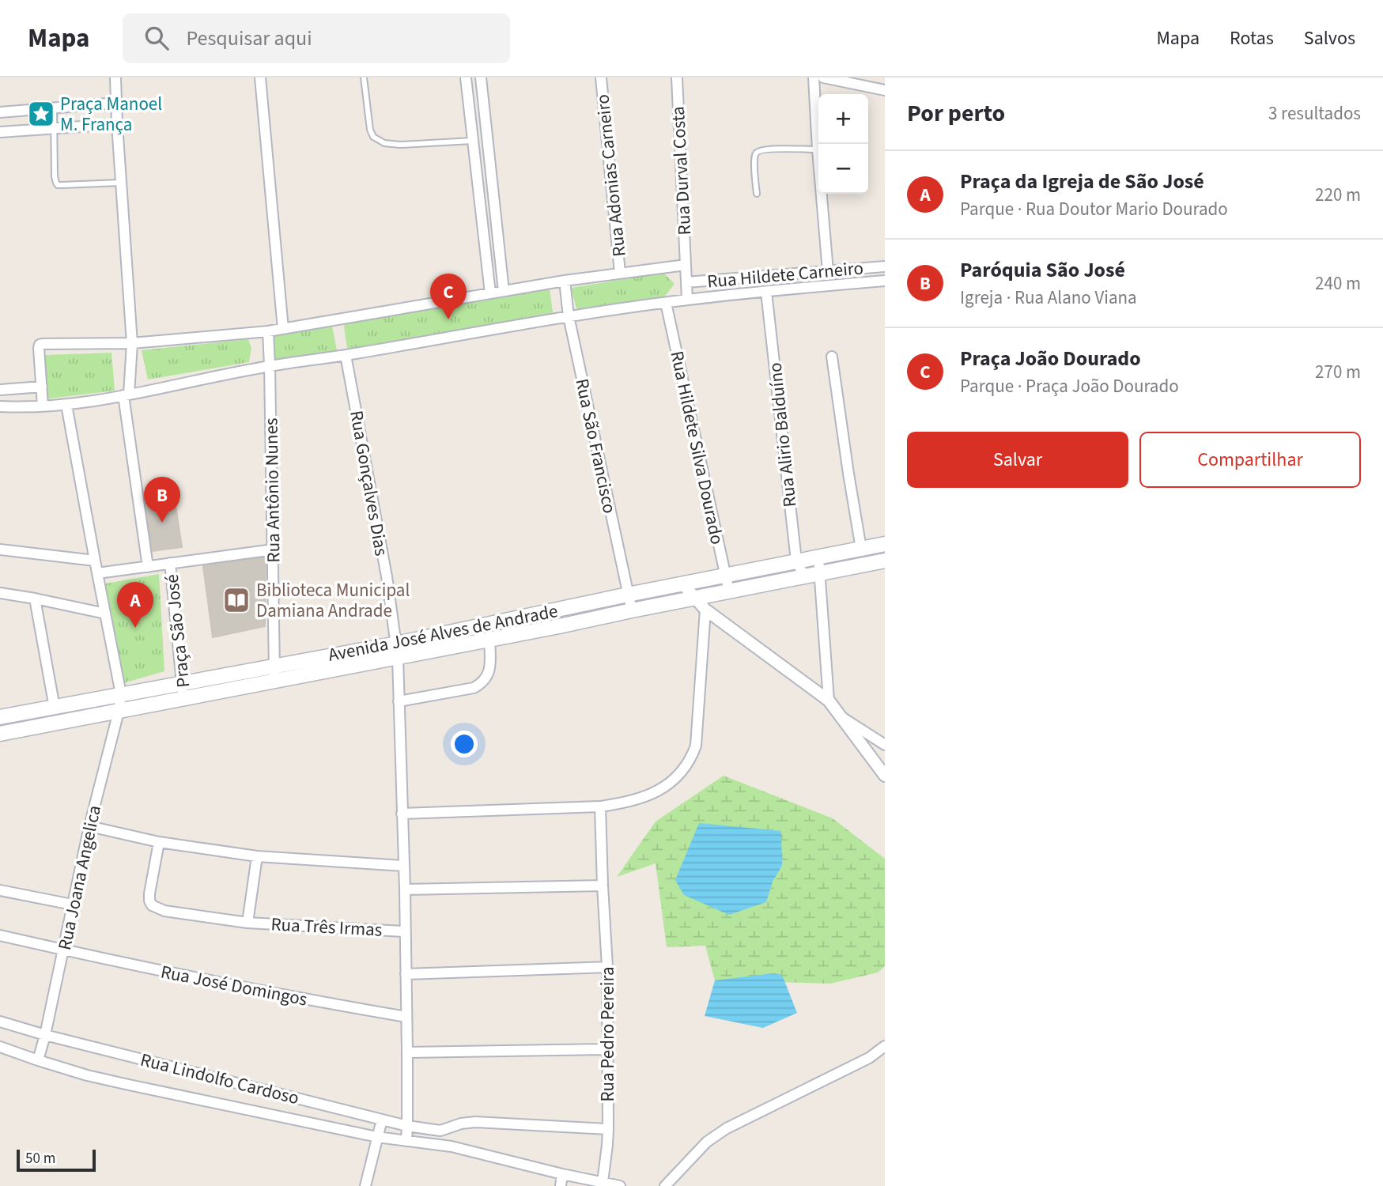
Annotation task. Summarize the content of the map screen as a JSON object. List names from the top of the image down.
{
  "streets": {
    "main road": ["Avenida José Alves de Andrade"],
    "street": [
      "Rua Durval Costa",
      "Rua Adonias Carneiro",
      "Rua Hildete Carneiro",
      "Rua Alirio Balduíno",
      "Rua São Francisco",
      "Rua Hildete Silva Dourado",
      "Rua Gonçalves Dias",
      "Rua Antônio Nunes",
      "Praça São José",
      "Rua Joana Angelica",
      "Rua Três Irmas",
      "Rua José Domingos",
      "Rua Pedro Pereira",
      "Rua Lindolfo Cardoso"
    ]
  },
  "crossings": [
    ["Rua Durval Costa", "Rua Hildete Carneiro"],
    ["Rua Hildete Carneiro", "Rua Alirio Balduíno"],
    ["Rua Hildete Carneiro", "Rua São Francisco"],
    ["Rua Hildete Carneiro", "Rua Hildete Silva Dourado"],
    ["Rua Hildete Carneiro", "Rua Gonçalves Dias"],
    ["Rua Hildete Carneiro", "Rua Antônio Nunes"],
    ["Rua Hildete Carneiro", "Rua Joana Angelica"],
    ["Rua Alirio Balduíno", "Avenida José Alves de Andrade"],
    ["Rua São Francisco", "Avenida José Alves de Andrade"],
    ["Rua Hildete Silva Dourado", "Avenida José Alves de Andrade"],
    ["Rua Gonçalves Dias", "Avenida José Alves de Andrade"],
    ["Rua Antônio Nunes", "Avenida José Alves de Andrade"],
    ["Praça São José", "Avenida José Alves de Andrade"],
    ["Avenida José Alves de Andrade", "Rua Joana Angelica"],
    ["Rua Joana Angelica", "Rua José Domingos"],
    ["Rua Joana Angelica", "Rua Lindolfo Cardoso"],
    ["Rua Pedro Pereira", "Rua Lindolfo Cardoso"]
  ],
  "places": {
    "place": ["Praça Manoel M. França"],
    "library": ["Biblioteca Municipal Damiana Andrade"]
  },
  "scale_bar": "50 m",
  "page": {
    "header": "Mapa",
    "search": "Pesquisar aqui",
    "nav": ["Mapa", "Rotas", "Salvos"],
    "heading": ["Por perto", "3 resultados"],
    "map_buttons": ["+", "−"],
    "list": [
      {
        "mark": "A",
        "name": "Praça da Igreja de São José",
        "note": "Parque · Rua Doutor Mario Dourado",
        "value": "220 m"
      },
      {
        "mark": "B",
        "name": "Paróquia São José",
        "note": "Igreja · Rua Alano Viana",
        "value": "240 m"
      },
      {
        "mark": "C",
        "name": "Praça João Dourado",
        "note": "Parque · Praça João Dourado",
        "value": "270 m"
      }
    ],
    "pins": ["C", "B", "A"],
    "buttons": ["Salvar", "Compartilhar"],
    "scale": "50 m"
  }
}
